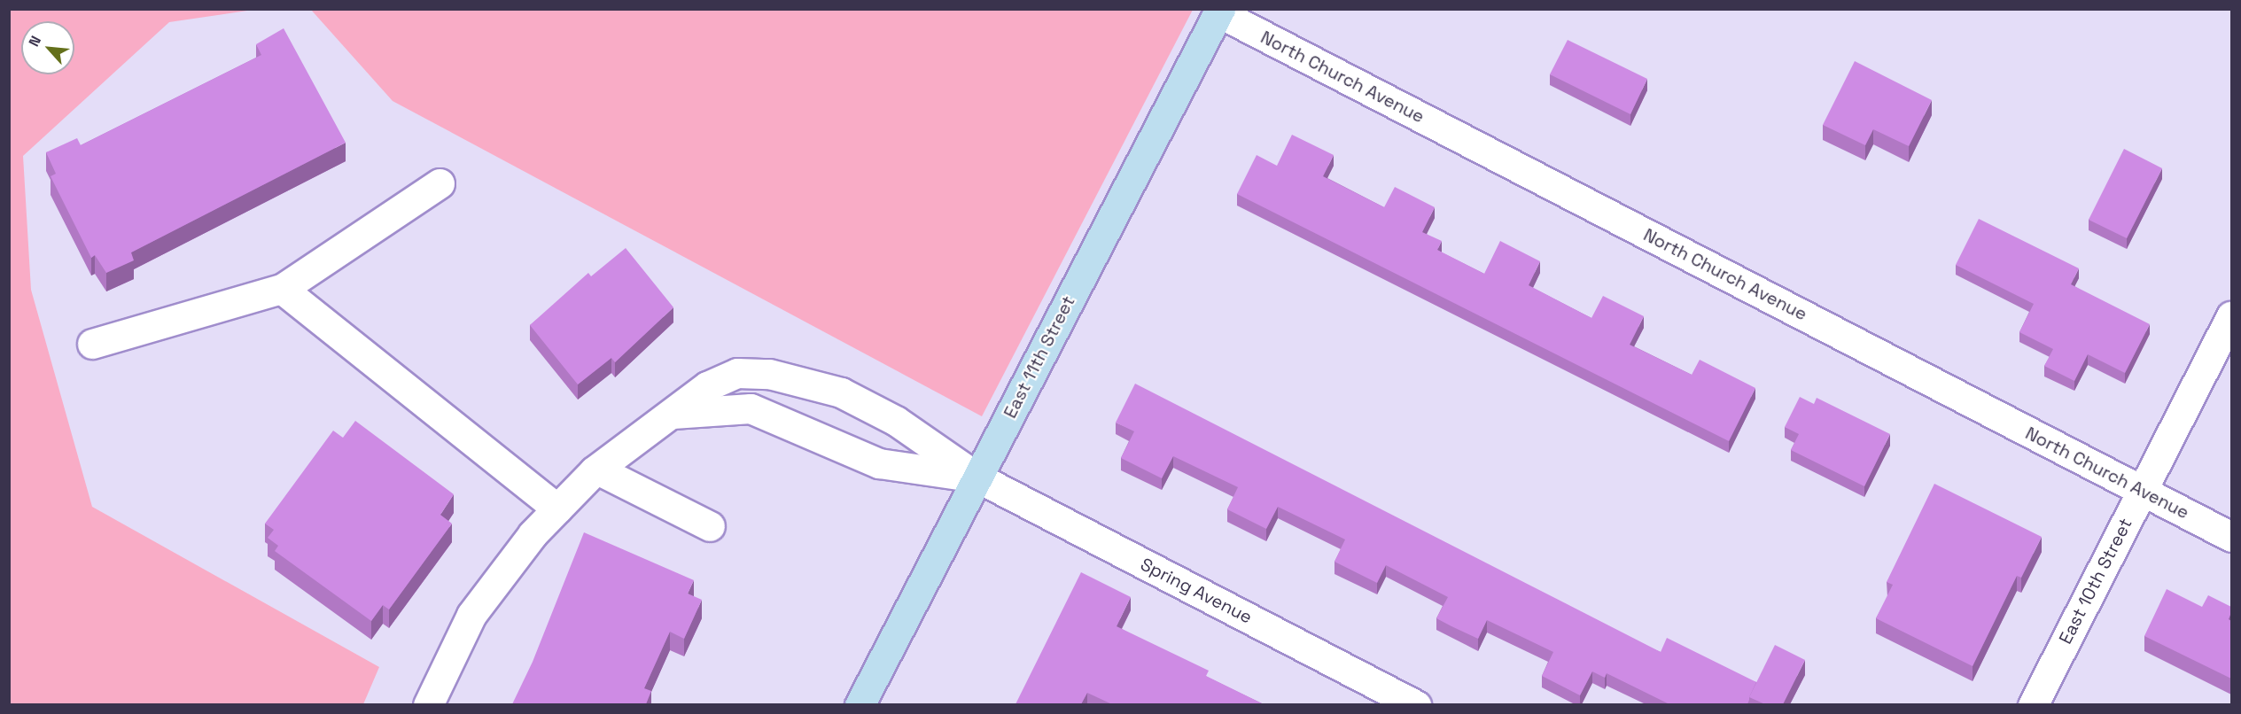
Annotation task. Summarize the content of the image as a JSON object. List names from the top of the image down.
{
  "streets": {
    "main road": ["East 11th Street"],
    "street": ["North Church Avenue", "East 10th Street", "Spring Avenue"]
  },
  "crossings": [
    ["North Church Avenue", "East 11th Street"],
    ["North Church Avenue", "East 10th Street"],
    ["East 11th Street", "Spring Avenue"]
  ],
  "north": "top left"
}
